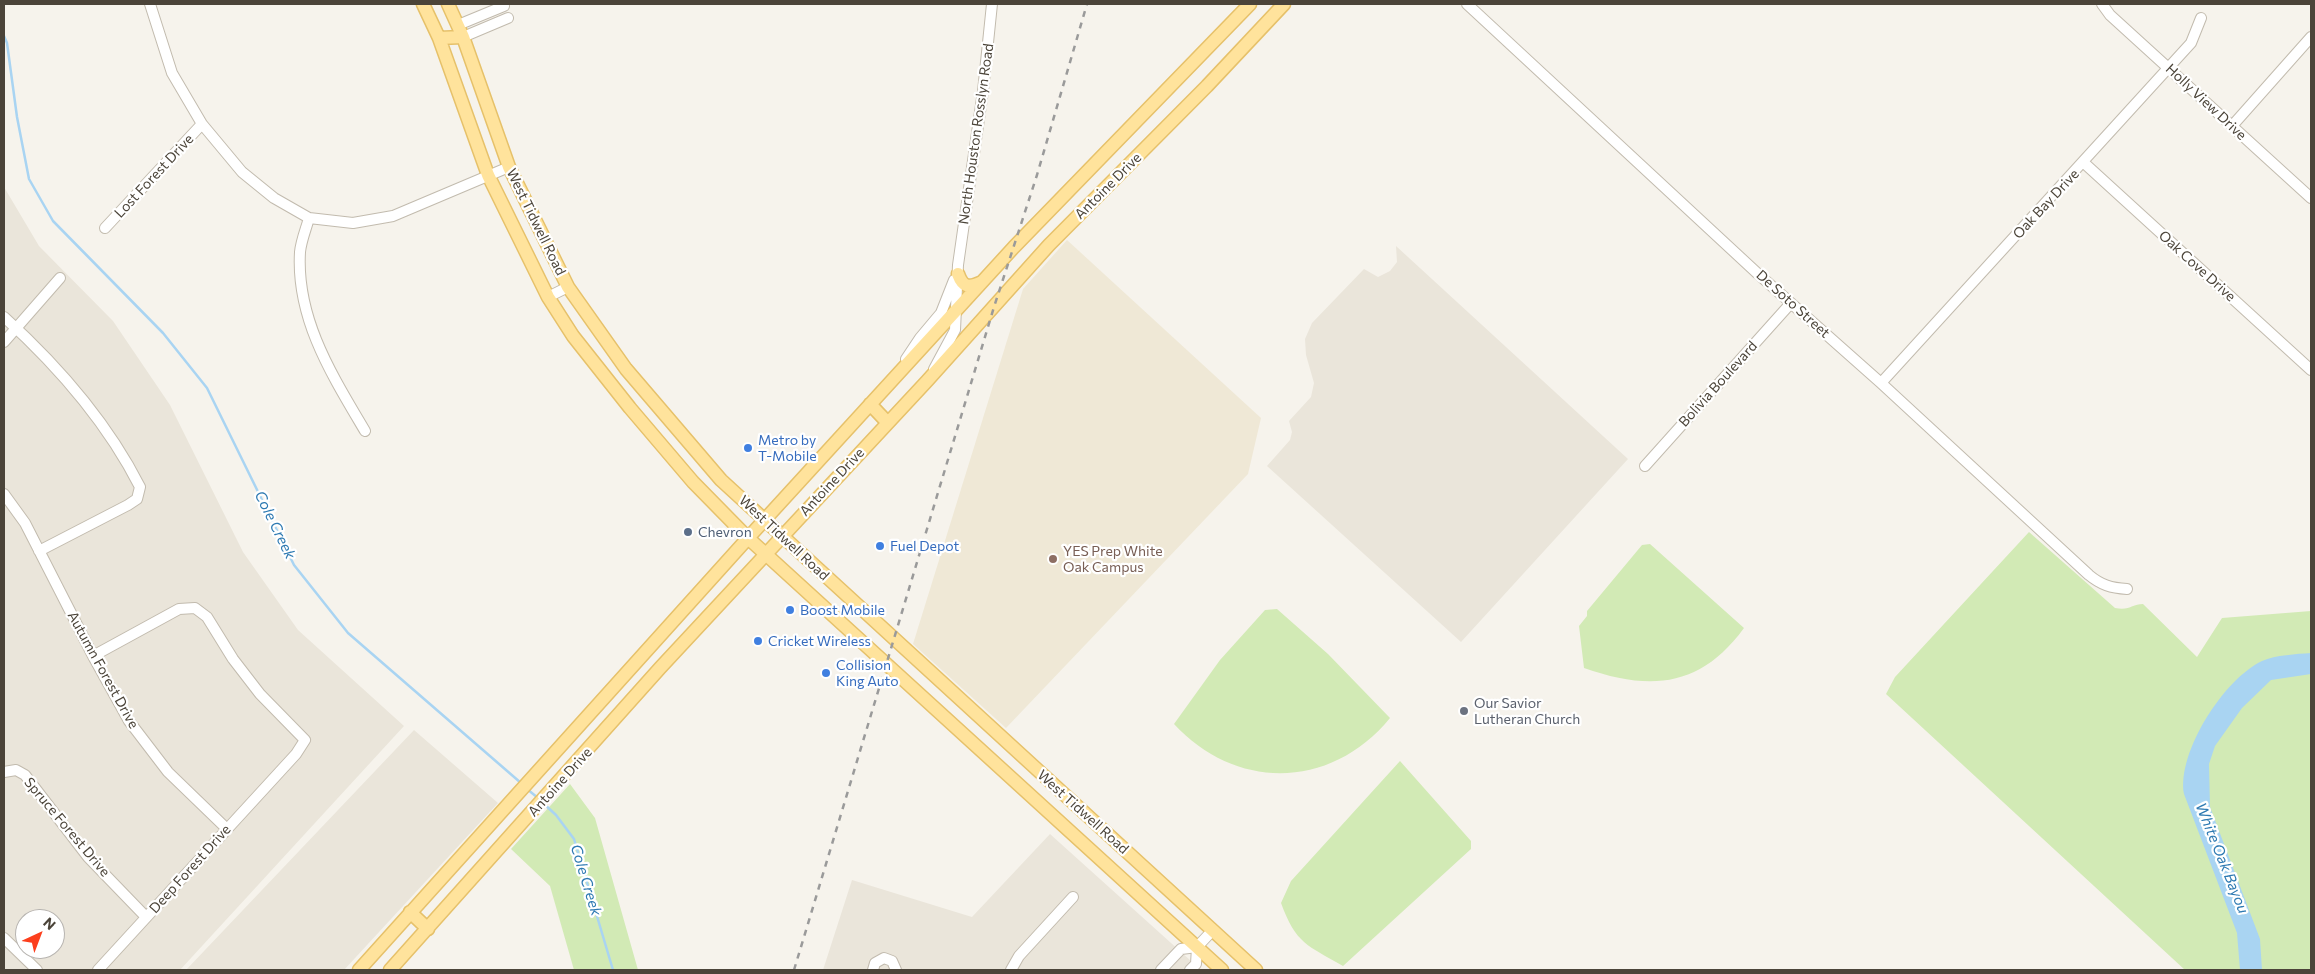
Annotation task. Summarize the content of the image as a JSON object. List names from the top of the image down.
{
  "streets": {
    "main road": ["Antoine Drive", "West Tidwell Road"],
    "street": [
      "Holly View Drive",
      "North Houston Rosslyn Road",
      "Lost Forest Drive",
      "Oak Bay Drive",
      "Oak Cove Drive",
      "De Soto Street",
      "Bolivia Boulevard",
      "Autumn Forest Drive",
      "Spruce Forest Drive",
      "Deep Forest Drive"
    ]
  },
  "crossings": [
    ["Holly View Drive", "Oak Bay Drive"],
    ["North Houston Rosslyn Road", "Antoine Drive"],
    ["Antoine Drive", "West Tidwell Road"],
    ["Oak Bay Drive", "Oak Cove Drive"],
    ["Oak Bay Drive", "De Soto Street"],
    ["De Soto Street", "Bolivia Boulevard"],
    ["Autumn Forest Drive", "Deep Forest Drive"],
    ["Spruce Forest Drive", "Deep Forest Drive"]
  ],
  "water": ["Cole Creek", "White Oak Bayou"],
  "places": [
    "Metro by T-Mobile",
    "Chevron",
    "Fuel Depot",
    "YES Prep White Oak Campus",
    "Boost Mobile",
    "Cricket Wireless",
    "Collision King Auto",
    "Our Savior Lutheran Church"
  ],
  "north": "top right"
}
